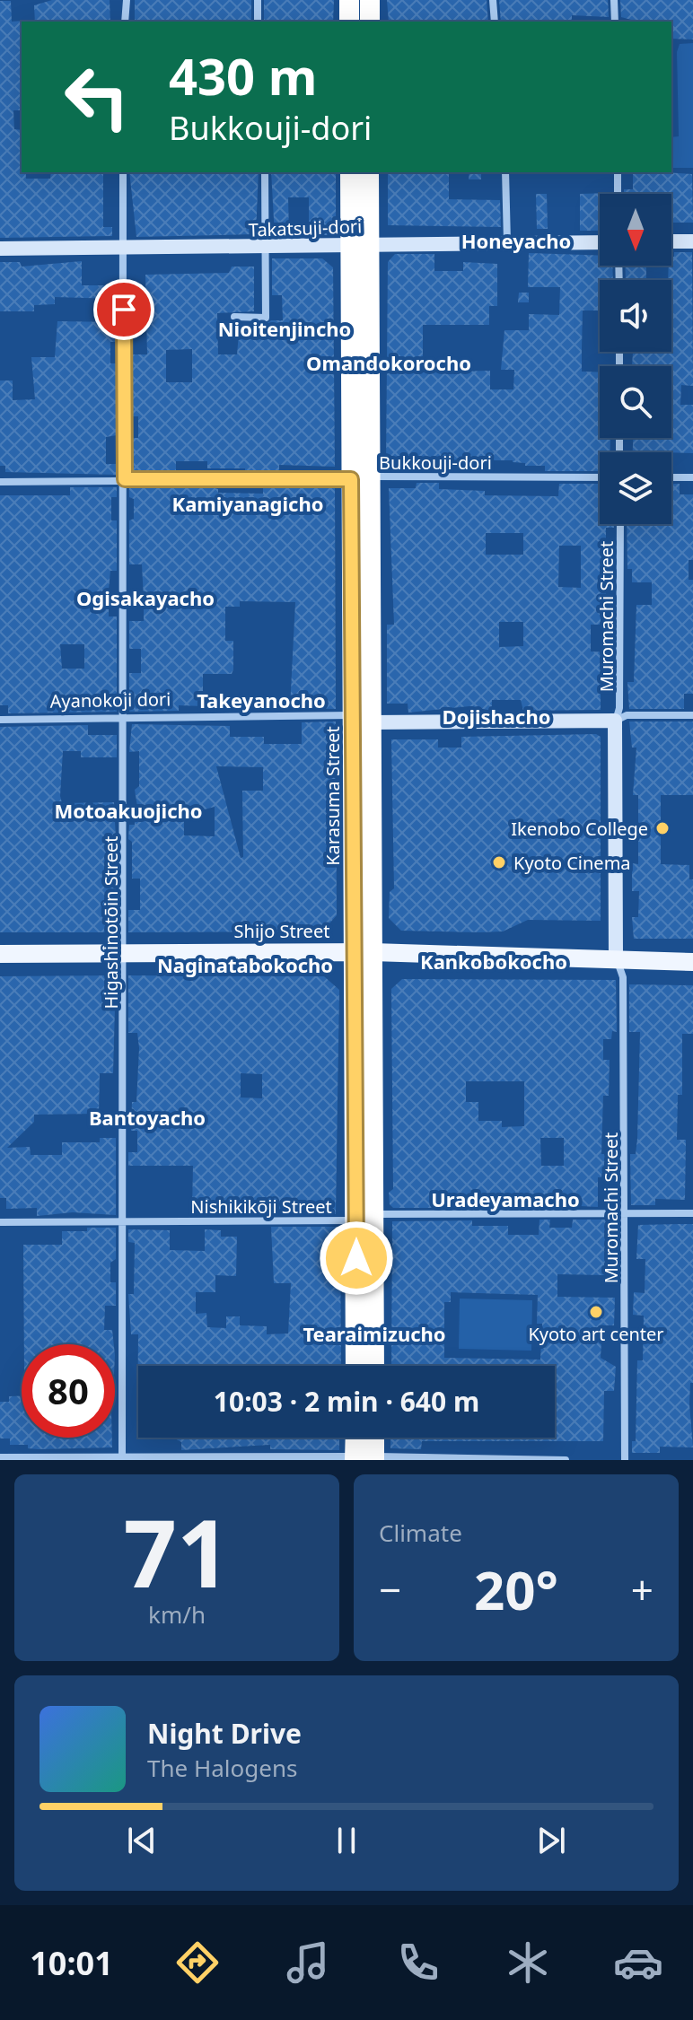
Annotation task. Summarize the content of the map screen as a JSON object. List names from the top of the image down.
{
  "streets": {
    "highway": ["Karasuma Street"],
    "main road": ["Shijo Street"],
    "street": [
      "Takatsuji-dori",
      "Bukkouji-dori",
      "Muromachi Street",
      "Ayanokoji dori",
      "Higashinotōin Street",
      "Nishikikōji Street"
    ]
  },
  "crossings": [
    ["Takatsuji-dori", "Karasuma Street"],
    ["Takatsuji-dori", "Higashinotōin Street"],
    ["Bukkouji-dori", "Karasuma Street"],
    ["Bukkouji-dori", "Higashinotōin Street"],
    ["Muromachi Street", "Ayanokoji dori"],
    ["Muromachi Street", "Shijo Street"],
    ["Muromachi Street", "Nishikikōji Street"],
    ["Ayanokoji dori", "Karasuma Street"],
    ["Ayanokoji dori", "Higashinotōin Street"],
    ["Karasuma Street", "Shijo Street"],
    ["Karasuma Street", "Nishikikōji Street"],
    ["Higashinotōin Street", "Shijo Street"],
    ["Higashinotōin Street", "Nishikikōji Street"]
  ],
  "districts": [
    "Honeyacho",
    "Nioitenjincho",
    "Omandokorocho",
    "Kamiyanagicho",
    "Ogisakayacho",
    "Takeyanocho",
    "Dojishacho",
    "Motoakuojicho",
    "Kankobokocho",
    "Naginatabokocho",
    "Bantoyacho",
    "Uradeyamacho",
    "Tearaimizucho"
  ],
  "places": ["Ikenobo College", "Kyoto Cinema", "Kyoto art center"],
  "north": "bottom",
  "page": {
    "turn": ["430 m", "Bukkouji-dori"],
    "limit": "80",
    "trip": "10:03 · 2 min · 640 m",
    "tile": [
      ["71", "km/h"],
      "Climate"
    ],
    "heat": ["−", "20°", "+"],
    "song": ["Night Drive", "The Halogens"],
    "tabs": "10:01"
  }
}
